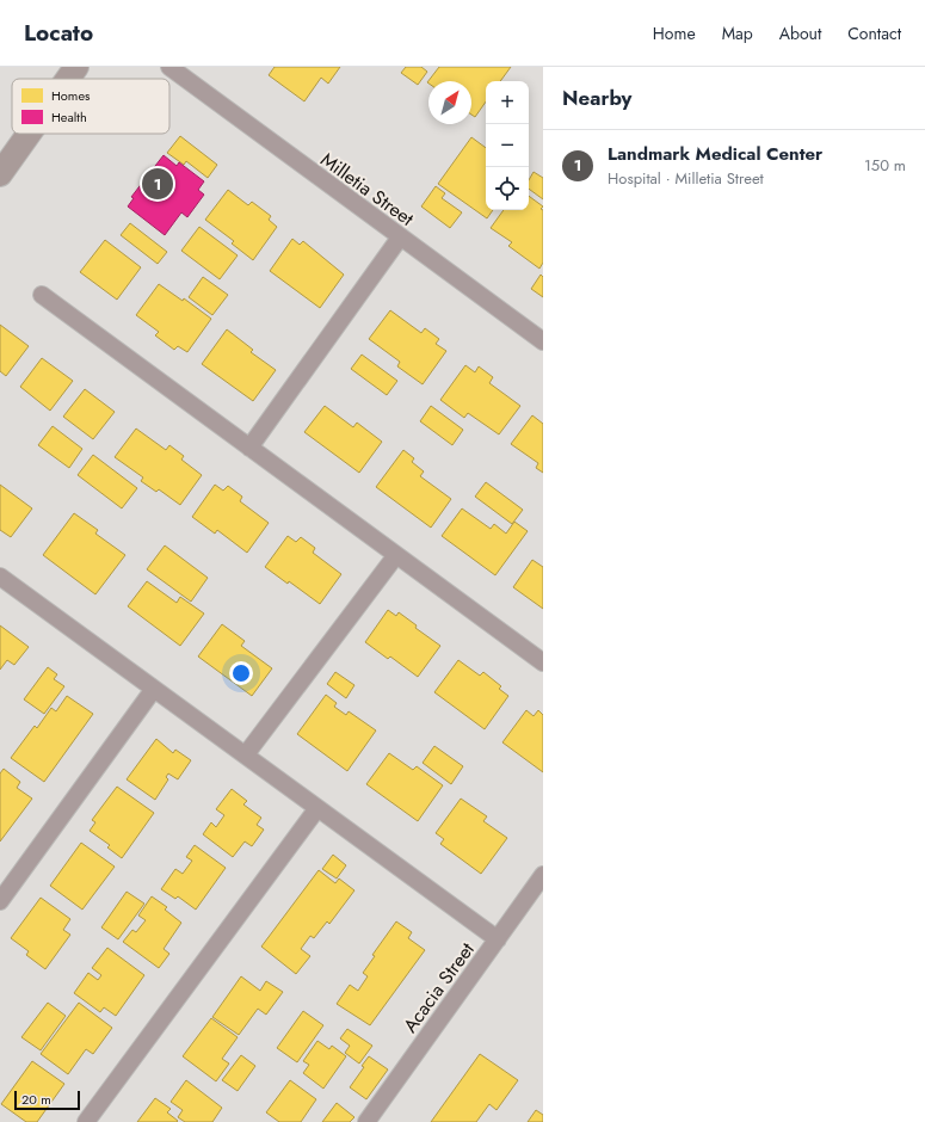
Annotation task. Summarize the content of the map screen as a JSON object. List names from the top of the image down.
{
  "streets": {
    "street": ["Milletia Street", "Acacia Street"]
  },
  "legend": ["Homes", "Health"],
  "scale_bar": "20 m",
  "north": "top right",
  "page": {
    "header": "Locato",
    "nav": [
      "Home",
      "Map",
      "About",
      "Contact"
    ],
    "heading": "Nearby",
    "map_buttons": ["+", "−"],
    "list": [
      {
        "mark": "1",
        "name": "Landmark Medical Center",
        "note": "Hospital · Milletia Street",
        "value": "150 m"
      }
    ],
    "pins": "1",
    "scale": "20 m"
  }
}
